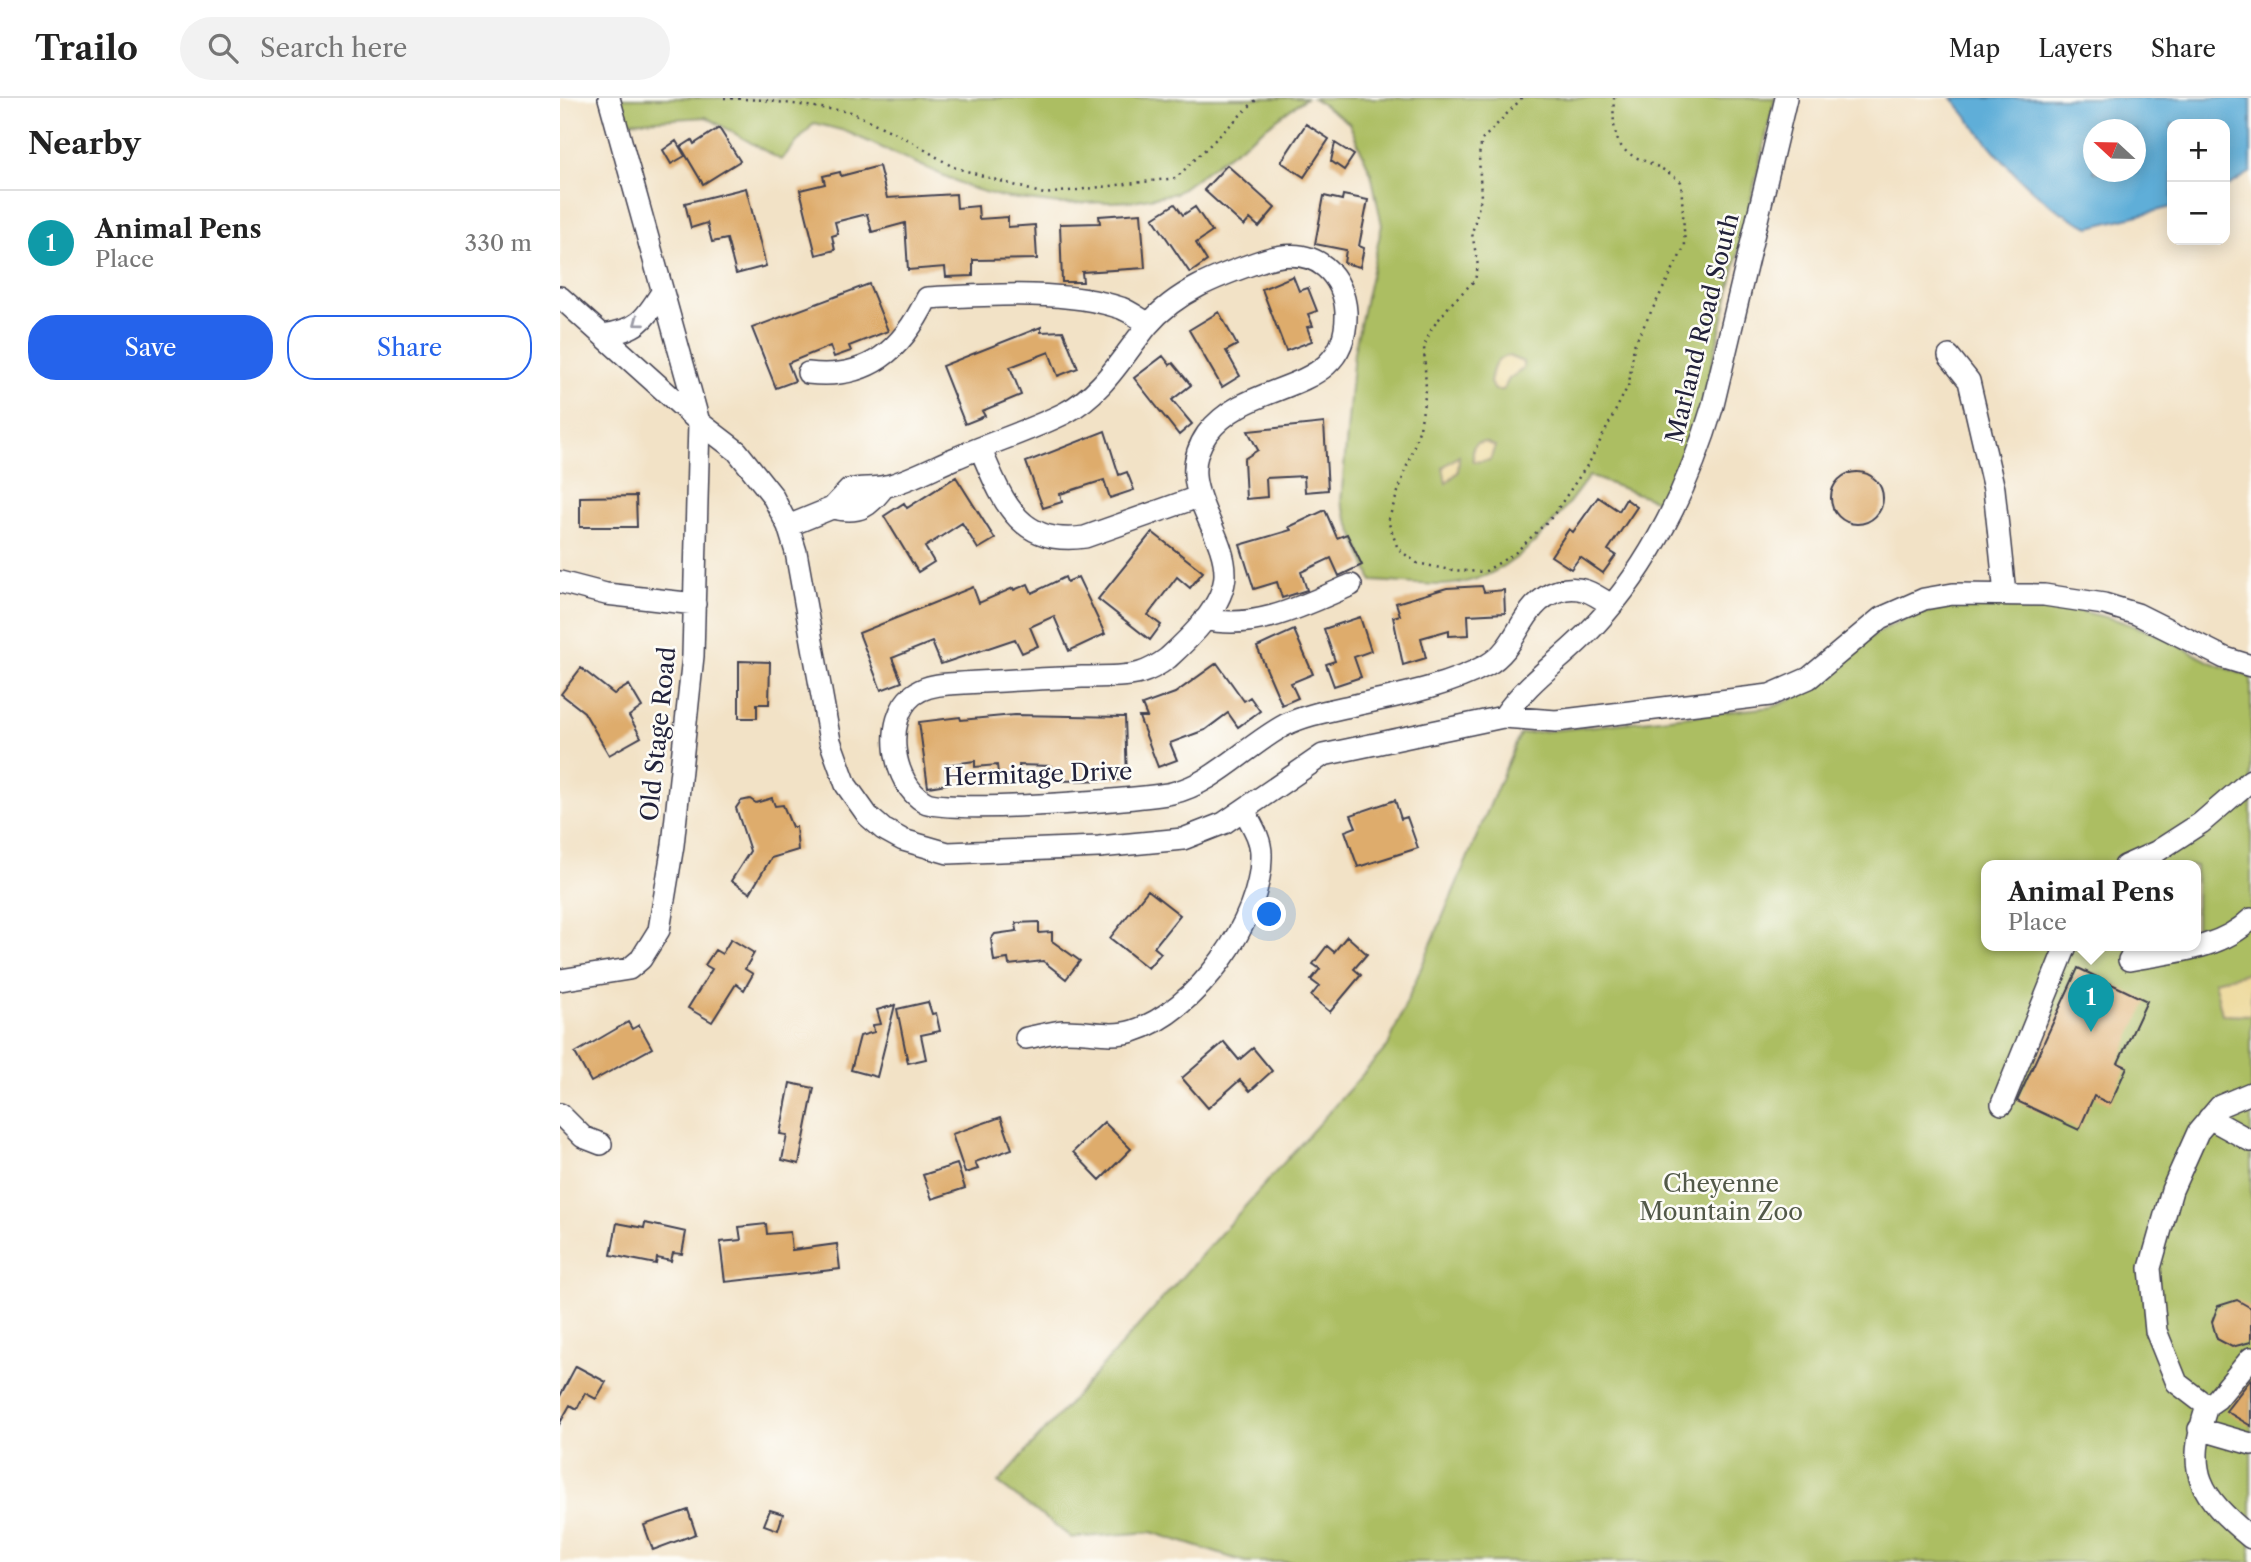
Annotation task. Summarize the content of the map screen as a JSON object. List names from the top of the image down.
{
  "streets": {
    "street": ["Marland Road South", "Old Stage Road", "Hermitage Drive"]
  },
  "crossings": [
    ["Marland Road South", "Hermitage Drive"]
  ],
  "parks": ["Cheyenne Mountain Zoo"],
  "north": "left",
  "page": {
    "header": "Trailo",
    "search": "Search here",
    "nav": ["Map", "Layers", "Share"],
    "heading": "Nearby",
    "map_buttons": ["+", "−"],
    "list": [
      {
        "mark": "1",
        "name": "Animal Pens",
        "note": "Place",
        "value": "330 m"
      }
    ],
    "buttons": ["Save", "Share"],
    "popup": ["Animal Pens", "Place"],
    "pins": "1"
  }
}
